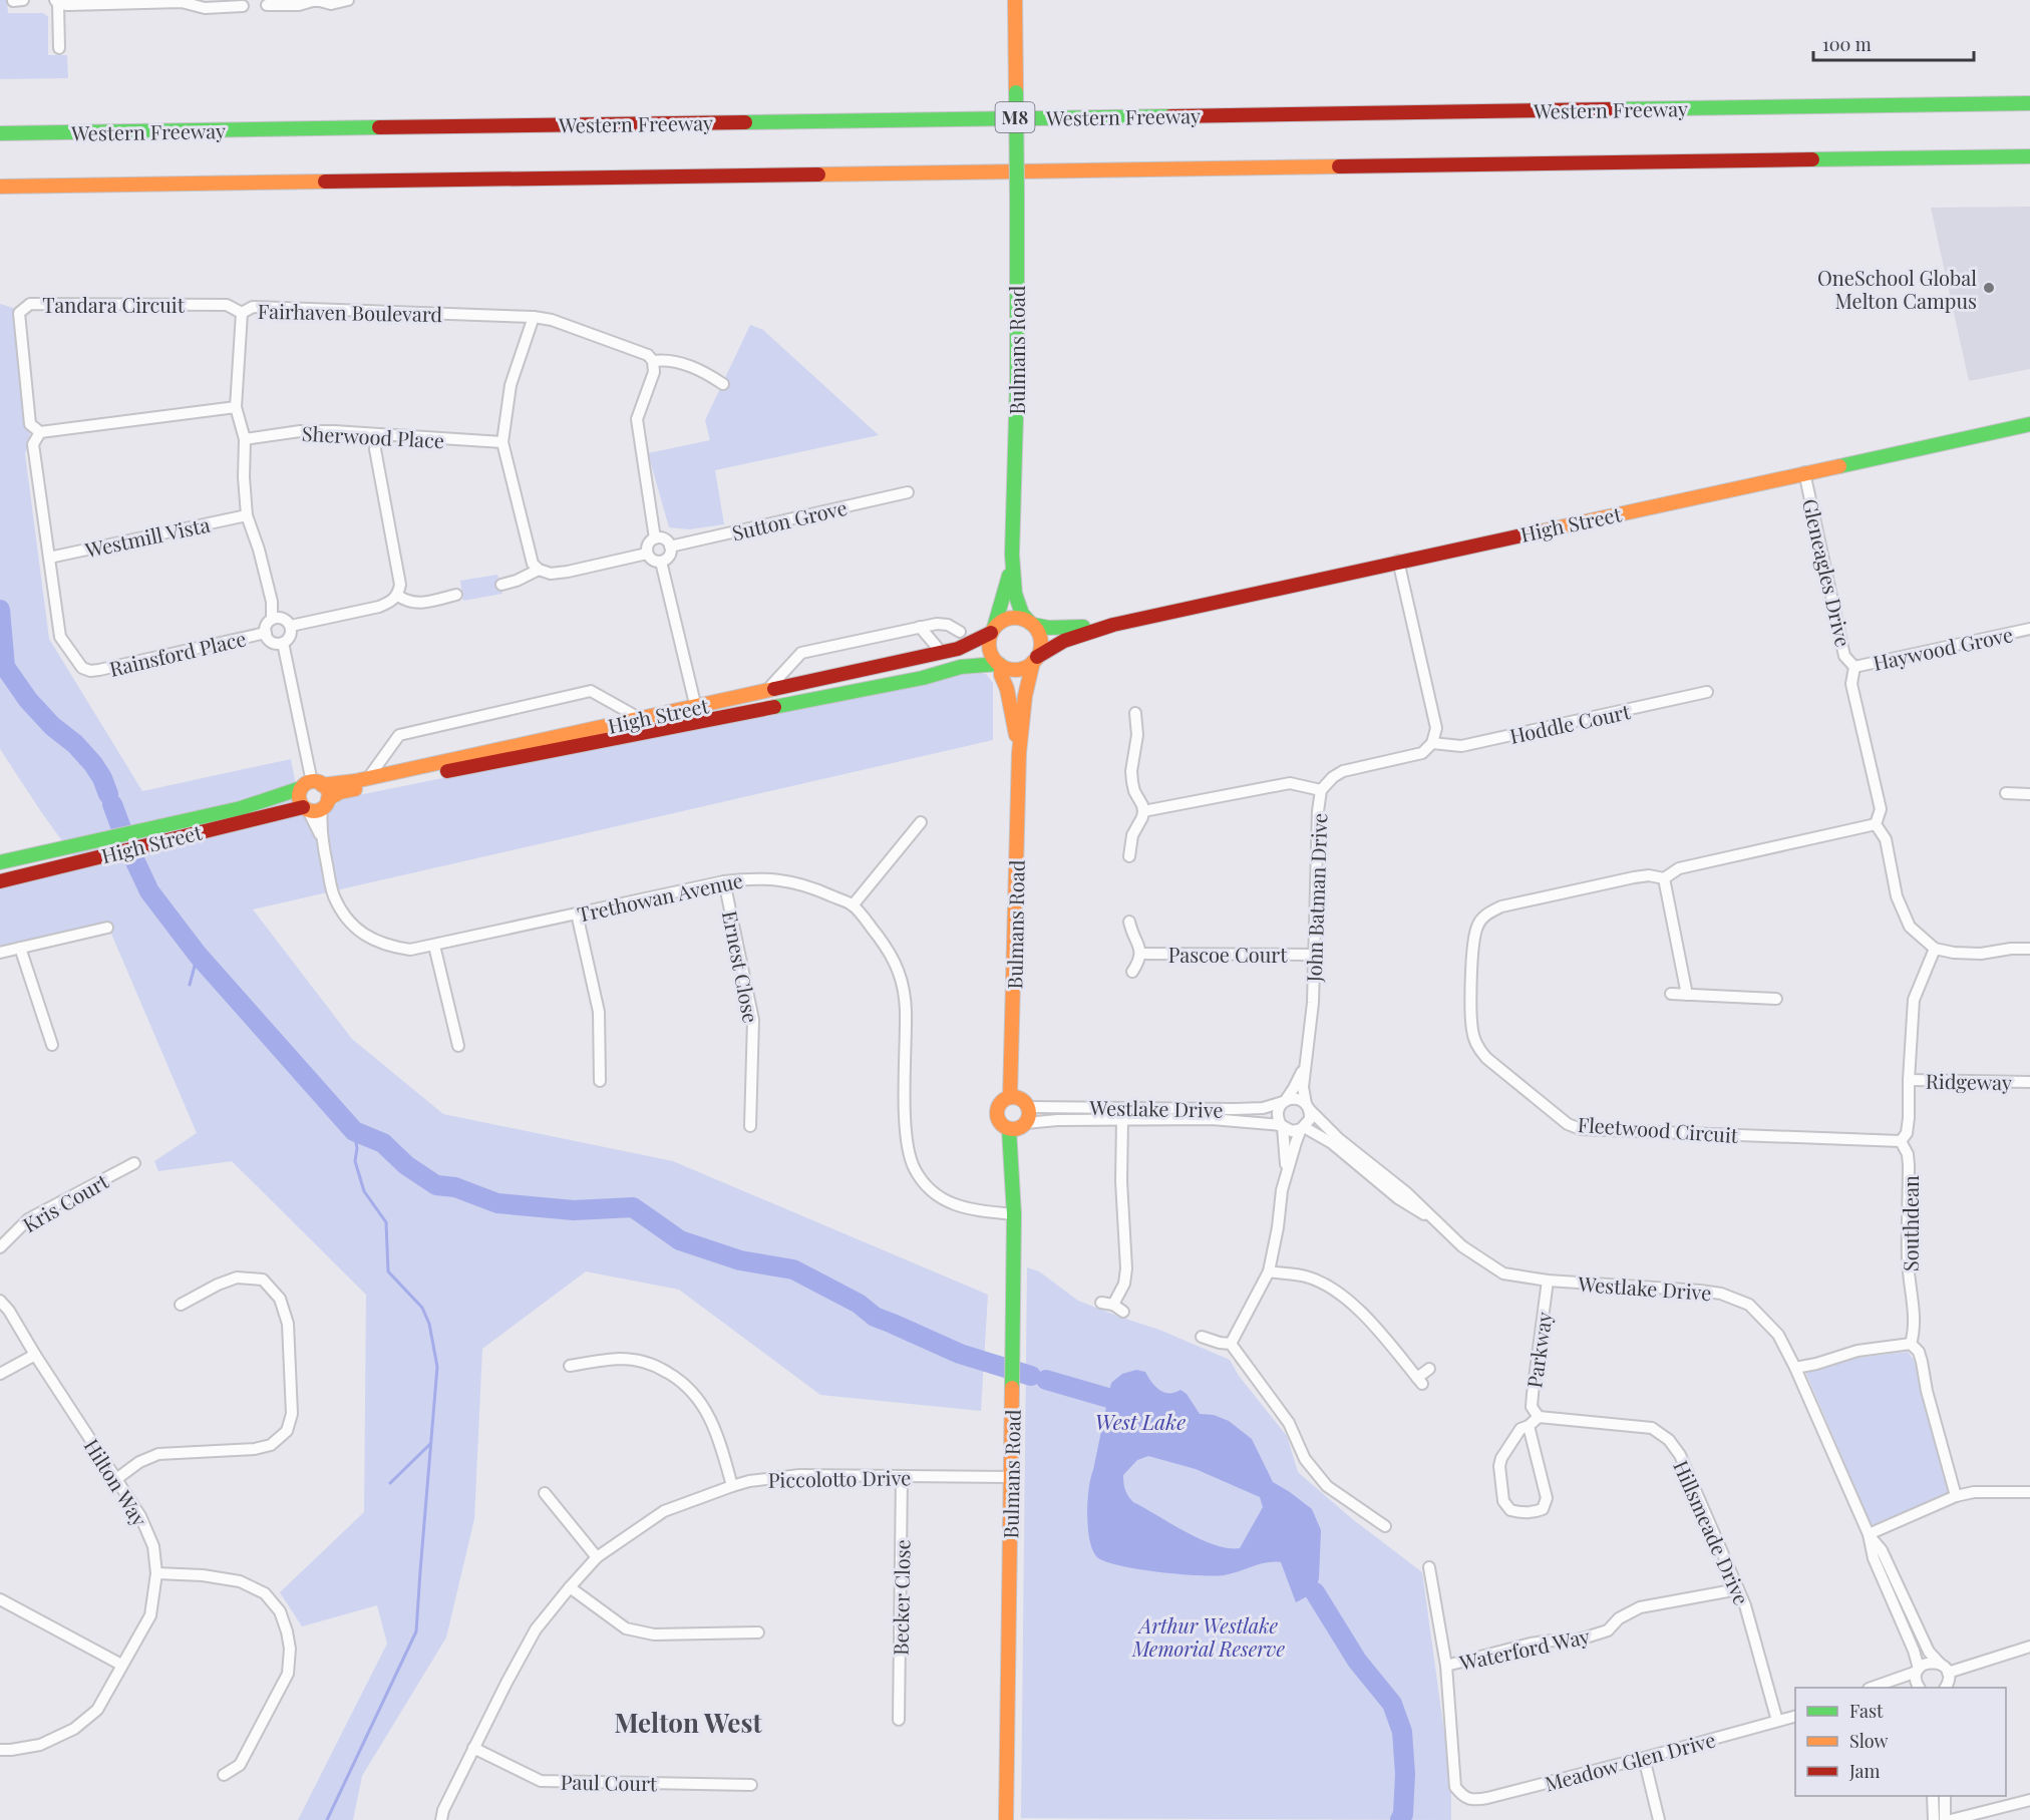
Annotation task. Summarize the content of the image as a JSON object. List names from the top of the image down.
{
  "streets": {
    "main road": [
      "Western Freeway",
      "M8",
      "Bulmans Road",
      "High Street"
    ],
    "street": [
      "Tandara Circuit",
      "Fairhaven Boulevard",
      "Sherwood Place",
      "Sutton Grove",
      "Westmill Vista",
      "Gleneagles Drive",
      "Haywood Grove",
      "Rainsford Place",
      "Hoddle Court",
      "Trethowan Avenue",
      "John Batman Drive",
      "Pascoe Court",
      "Ernest Close",
      "Ridgeway",
      "Westlake Drive",
      "Fleetwood Circuit",
      "Kris Court",
      "Southdean",
      "Parkway",
      "Piccolotto Drive",
      "Hilton Way",
      "Hillsmeade Drive",
      "Becker Close",
      "Waterford Way",
      "Meadow Glen Drive",
      "Paul Court"
    ]
  },
  "crossings": [
    ["Tandara Circuit", "Fairhaven Boulevard"],
    ["Fairhaven Boulevard", "Sherwood Place"],
    ["Fairhaven Boulevard", "Westmill Vista"],
    ["Fairhaven Boulevard", "Rainsford Place"],
    ["Bulmans Road", "High Street"],
    ["Bulmans Road", "Trethowan Avenue"],
    ["Bulmans Road", "Westlake Drive"],
    ["Bulmans Road", "Piccolotto Drive"],
    ["High Street", "Gleneagles Drive"],
    ["High Street", "Trethowan Avenue"],
    ["Westmill Vista", "Rainsford Place"],
    ["Gleneagles Drive", "Haywood Grove"],
    ["Gleneagles Drive", "Fleetwood Circuit"],
    ["Hoddle Court", "John Batman Drive"],
    ["Trethowan Avenue", "Ernest Close"],
    ["John Batman Drive", "Pascoe Court"],
    ["John Batman Drive", "Westlake Drive"],
    ["Westlake Drive", "Parkway"],
    ["Fleetwood Circuit", "Southdean"],
    ["Parkway", "Hillsmeade Drive"],
    ["Piccolotto Drive", "Becker Close"],
    ["Piccolotto Drive", "Paul Court"],
    ["Hillsmeade Drive", "Waterford Way"],
    ["Hillsmeade Drive", "Meadow Glen Drive"],
    ["Waterford Way", "Meadow Glen Drive"]
  ],
  "districts": ["Melton West"],
  "water": ["West Lake"],
  "parks": ["Arthur Westlake Memorial Reserve"],
  "places": ["OneSchool Global Melton Campus"],
  "legend": ["Fast", "Slow", "Jam"],
  "scale_bar": "100 m"
}
